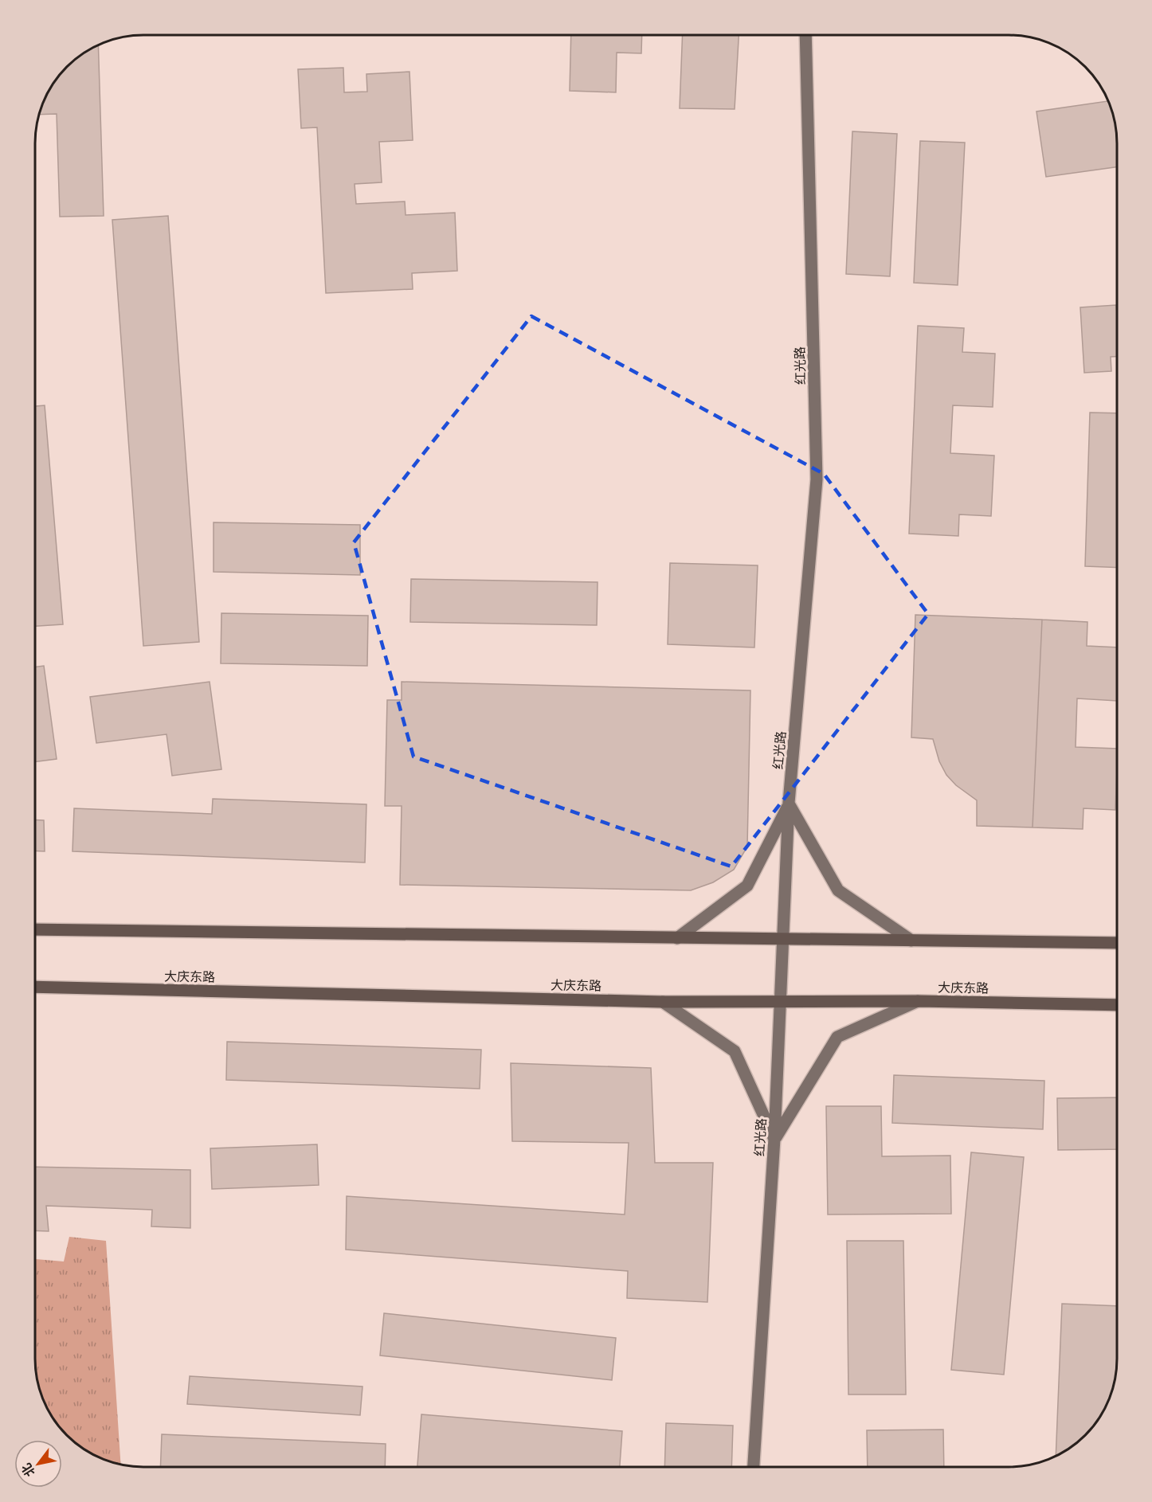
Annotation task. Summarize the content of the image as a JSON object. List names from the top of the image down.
{
  "streets": {
    "main road": ["大庆东路"],
    "street": ["红光路"]
  },
  "crossings": [
    ["红光路", "大庆东路"]
  ],
  "north": "bottom left"
}
